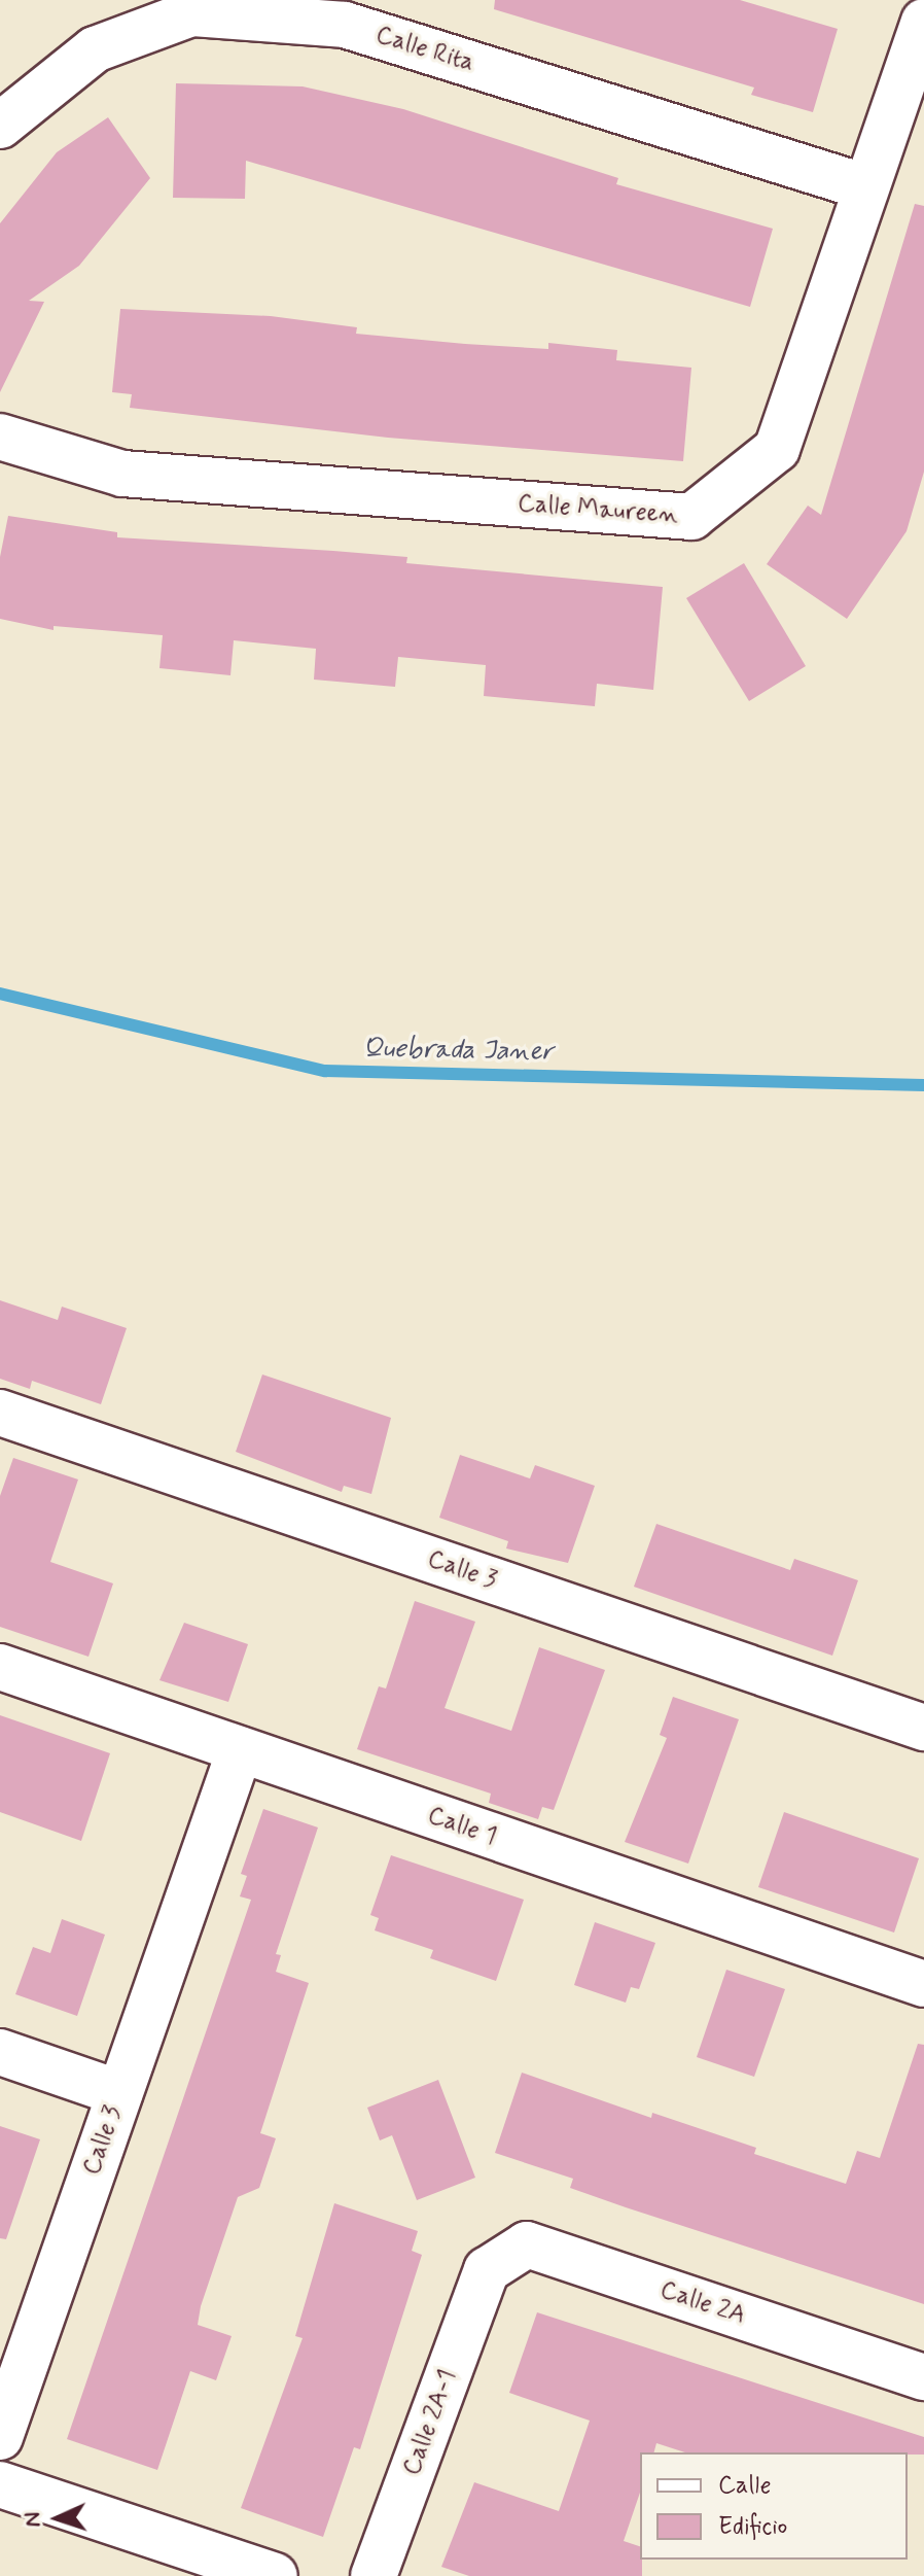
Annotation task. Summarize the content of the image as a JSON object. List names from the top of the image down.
{
  "streets": {
    "street": [
      "Calle Rita",
      "Calle Maureen",
      "Calle 3",
      "Calle 1",
      "Calle 2A",
      "Calle 2A-1"
    ]
  },
  "crossings": [
    ["Calle Rita", "Calle Maureen"],
    ["Calle 3", "Calle 1"],
    ["Calle 2A", "Calle 2A-1"]
  ],
  "water": ["Quebrada Janer"],
  "legend": ["Calle", "Edificio"],
  "north": "left"
}
